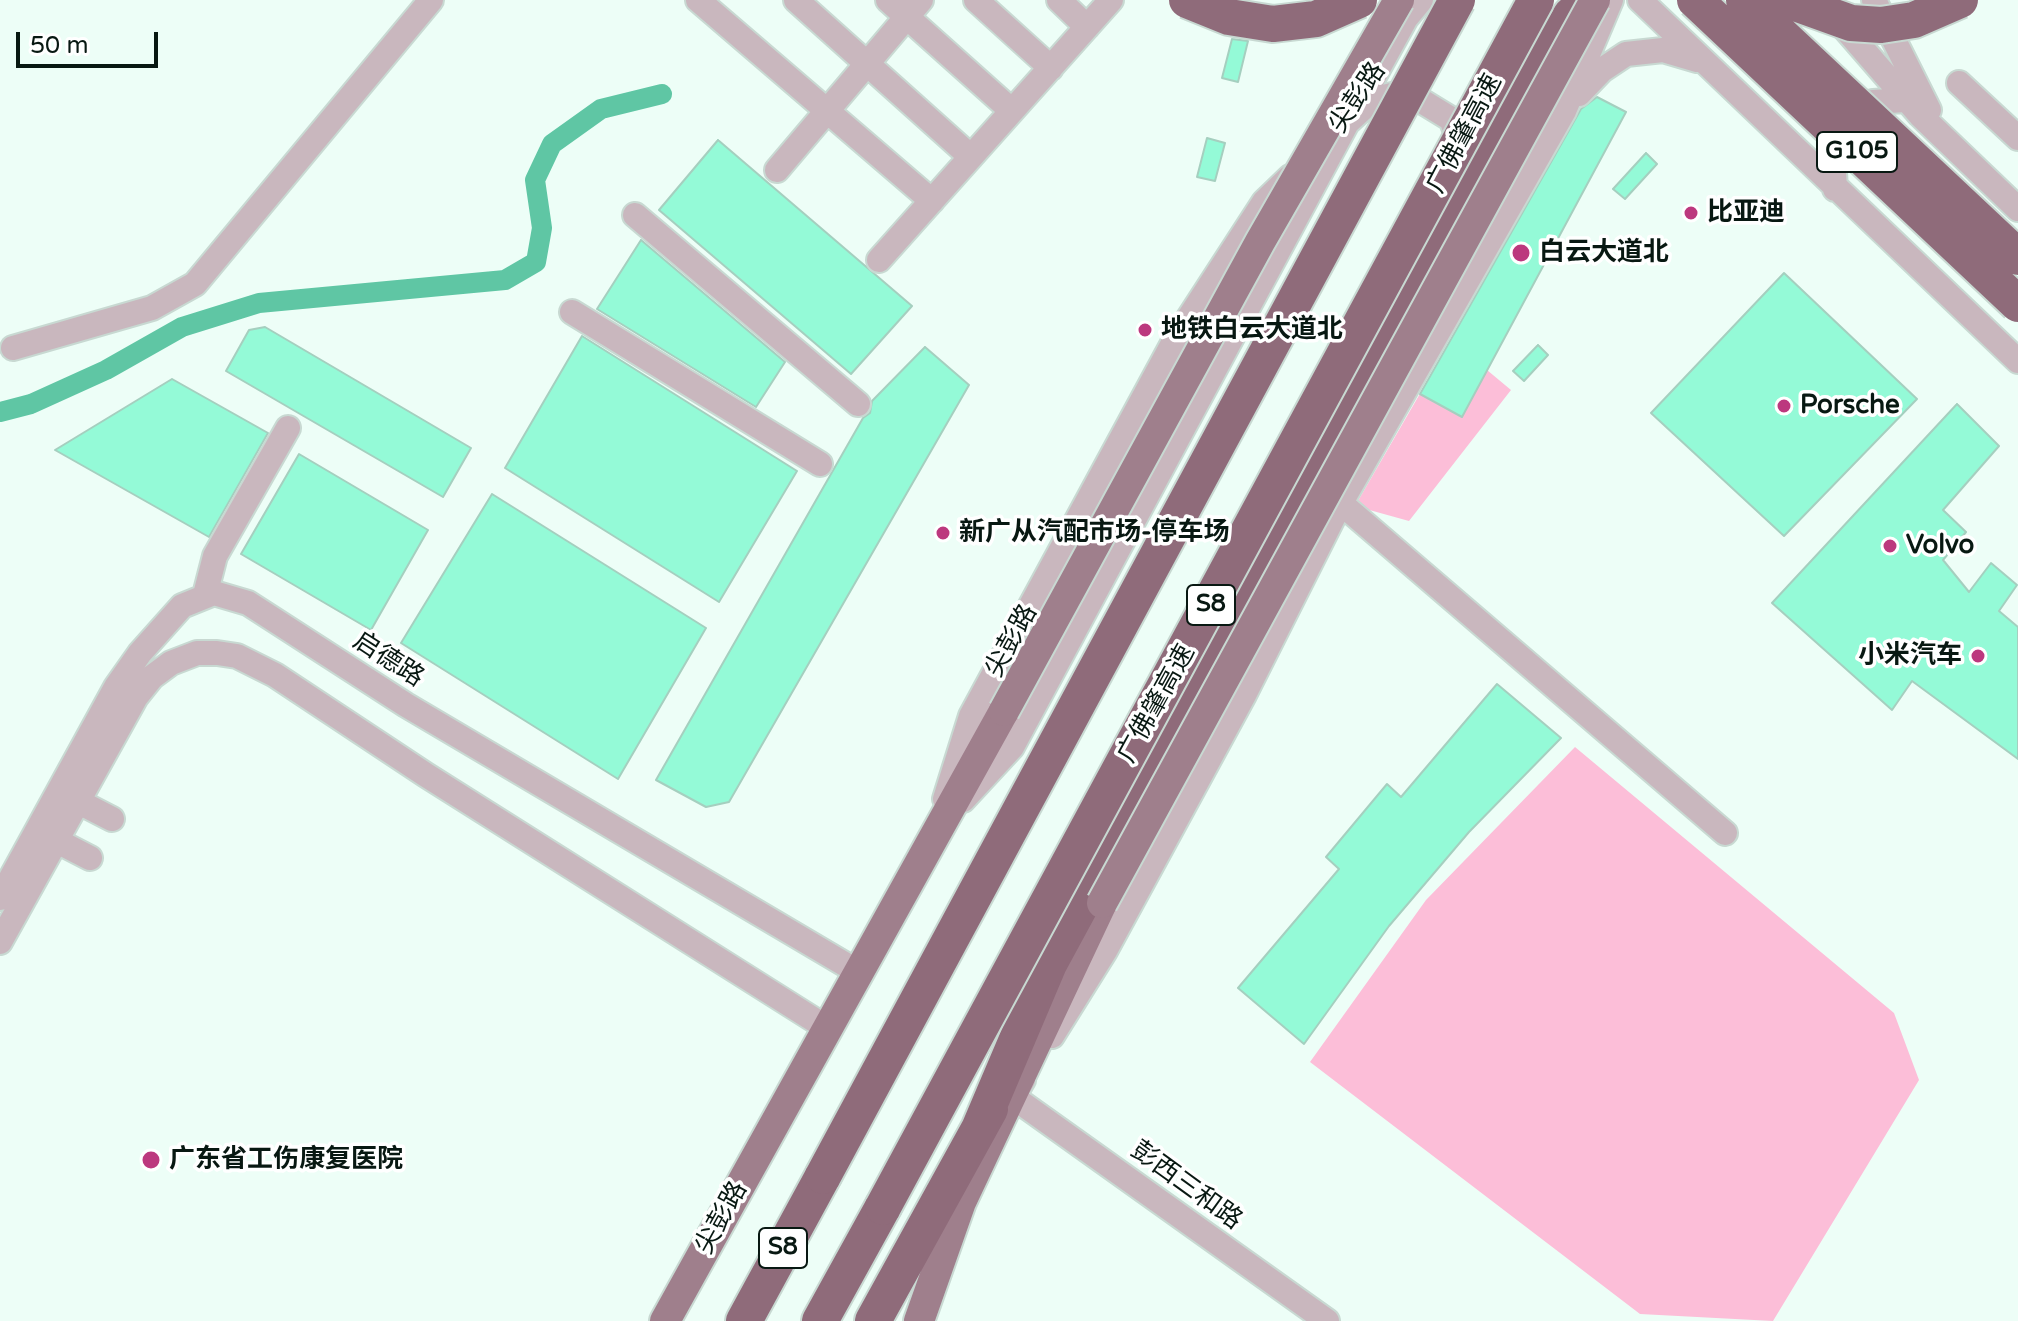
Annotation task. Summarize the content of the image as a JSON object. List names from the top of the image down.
{
  "streets": {
    "highway": ["广佛肇高速", "G105", "S8"],
    "main road": ["尖彭路"],
    "street": ["启德路", "彭西三和路"]
  },
  "crossings": [
    ["尖彭路", "启德路"]
  ],
  "places": [
    "比亚迪",
    "白云大道北",
    "地铁白云大道北",
    "Porsche",
    "新广从汽配市场-停车场",
    "Volvo",
    "小米汽车",
    "广东省工伤康复医院"
  ],
  "scale_bar": "50 m"
}
